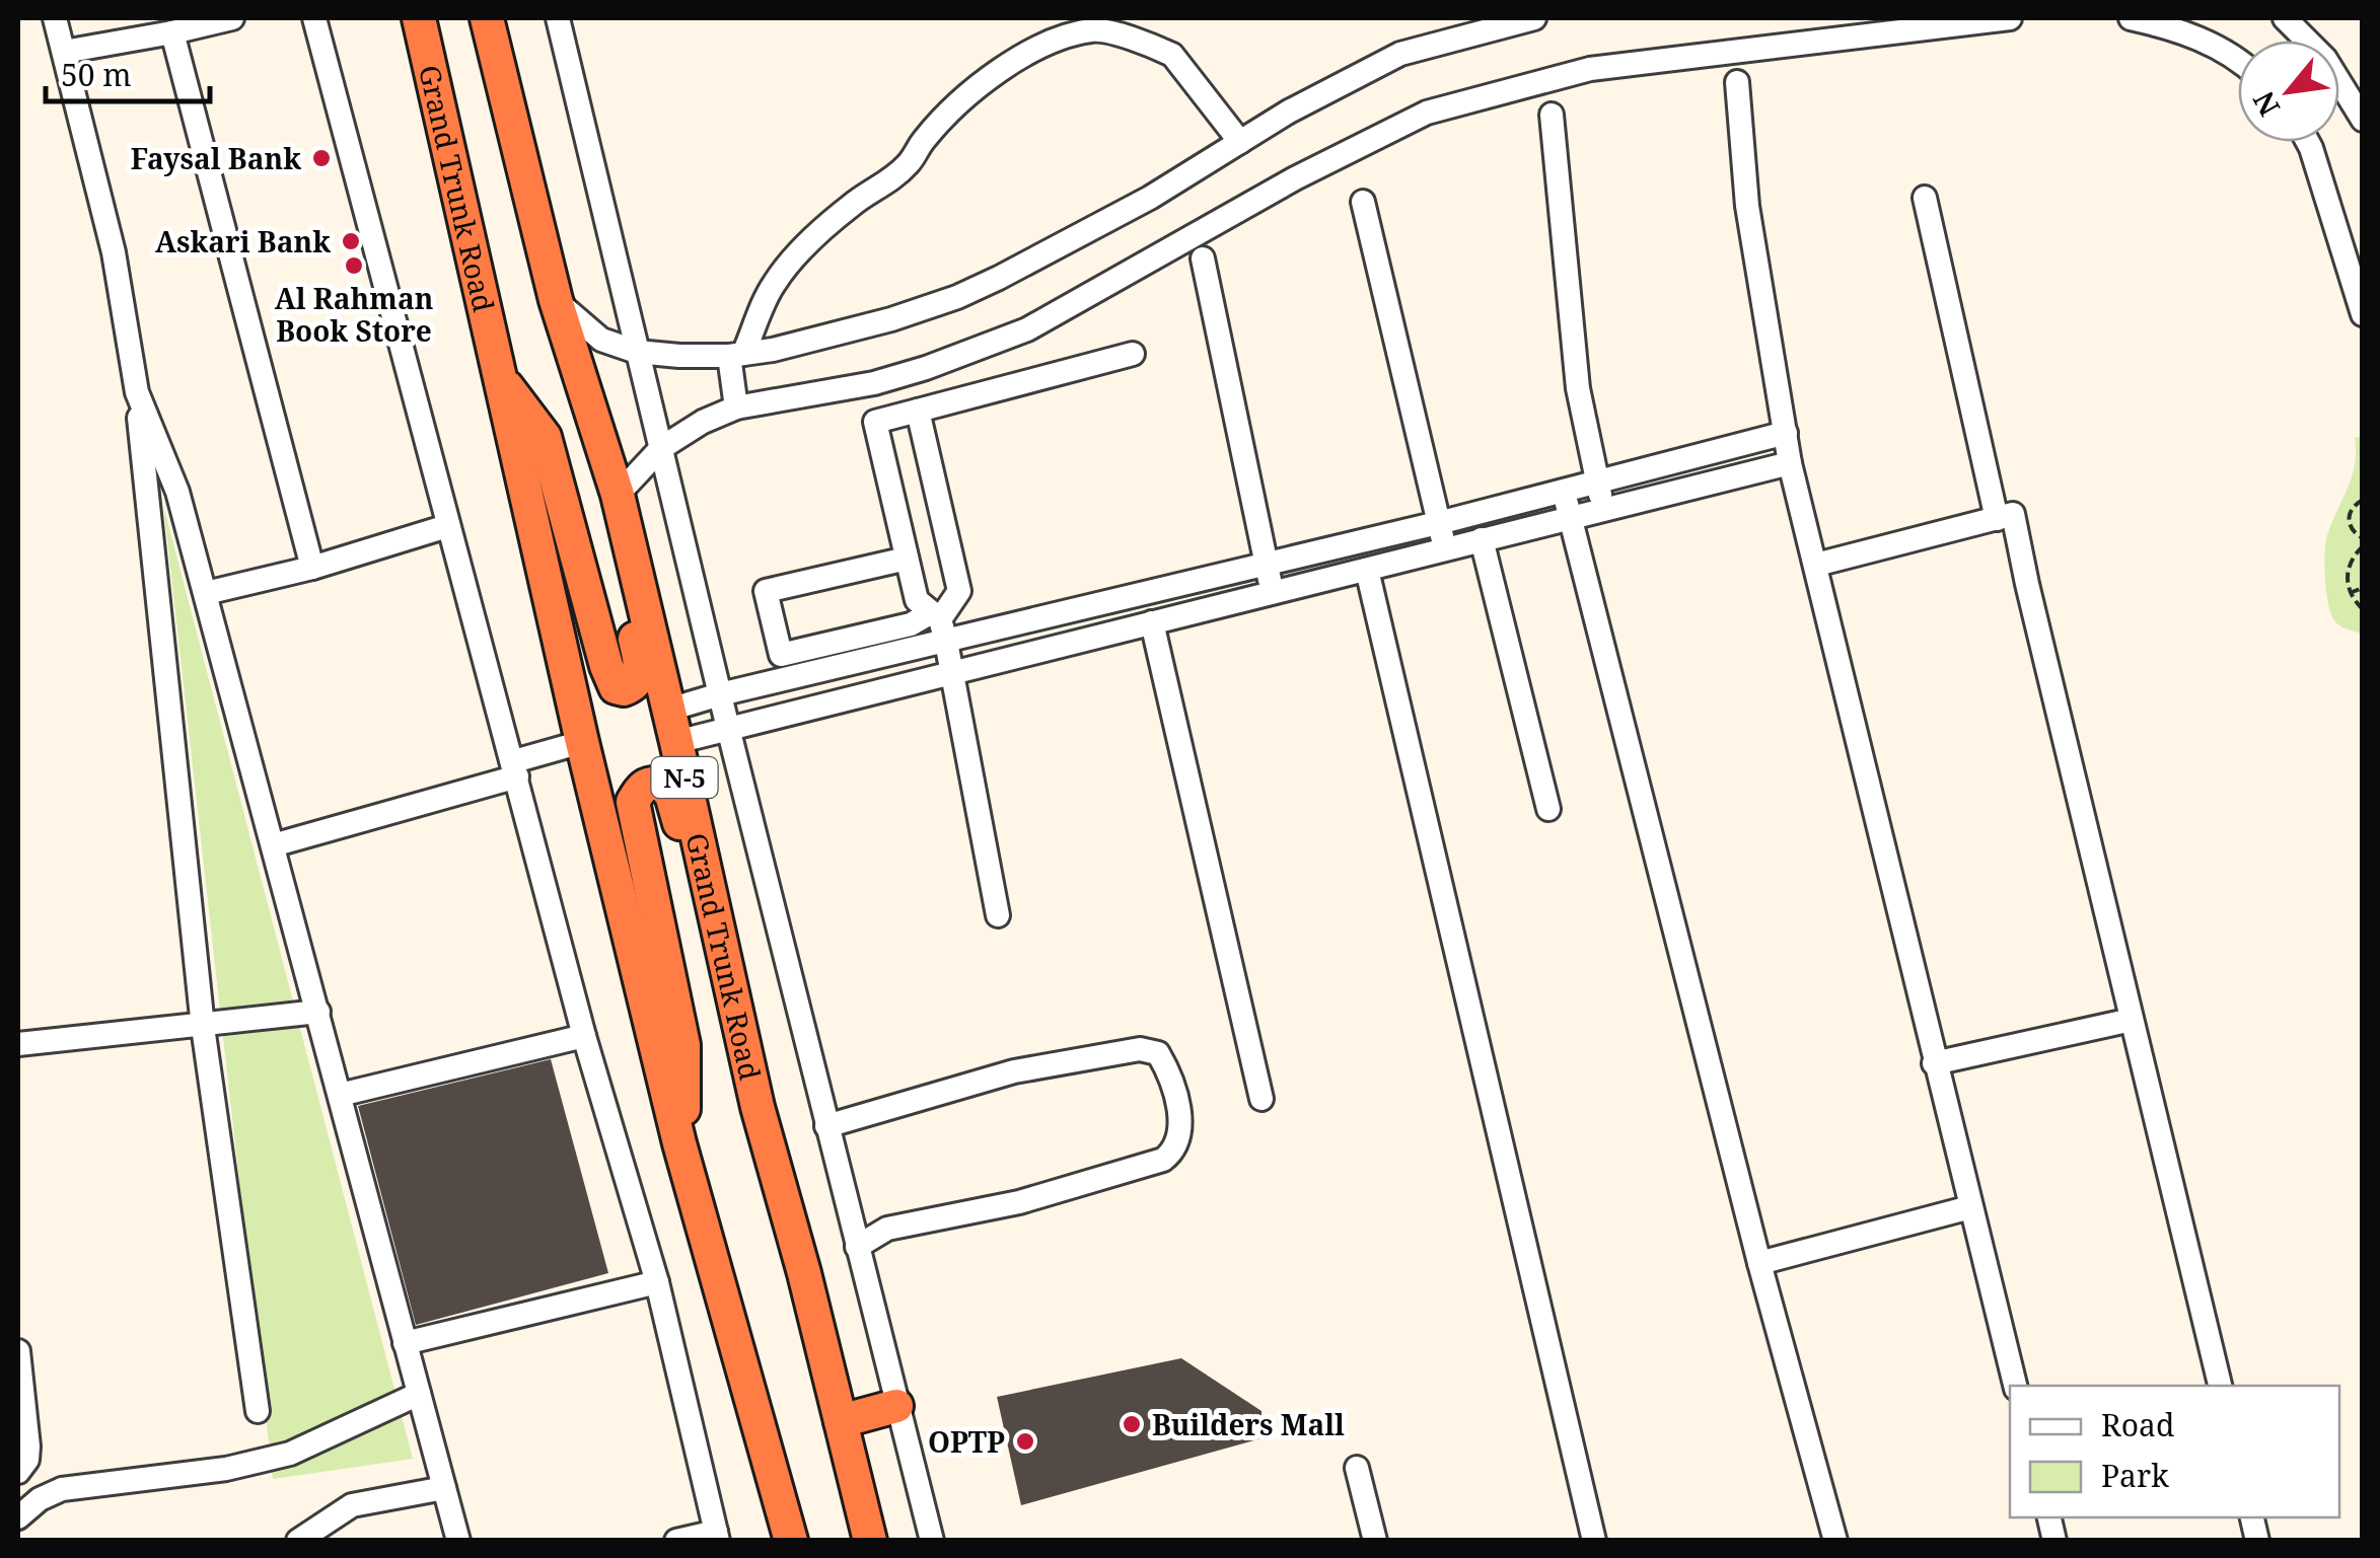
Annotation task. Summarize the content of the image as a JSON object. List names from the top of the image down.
{
  "streets": {
    "highway": ["Grand Trunk Road", "N-5"]
  },
  "places": [
    "Faysal Bank",
    "Askari Bank",
    "Al Rahman Book Store",
    "Builders Mall",
    "OPTP"
  ],
  "legend": ["Road", "Park"],
  "scale_bar": "50 m",
  "north": "bottom left"
}
